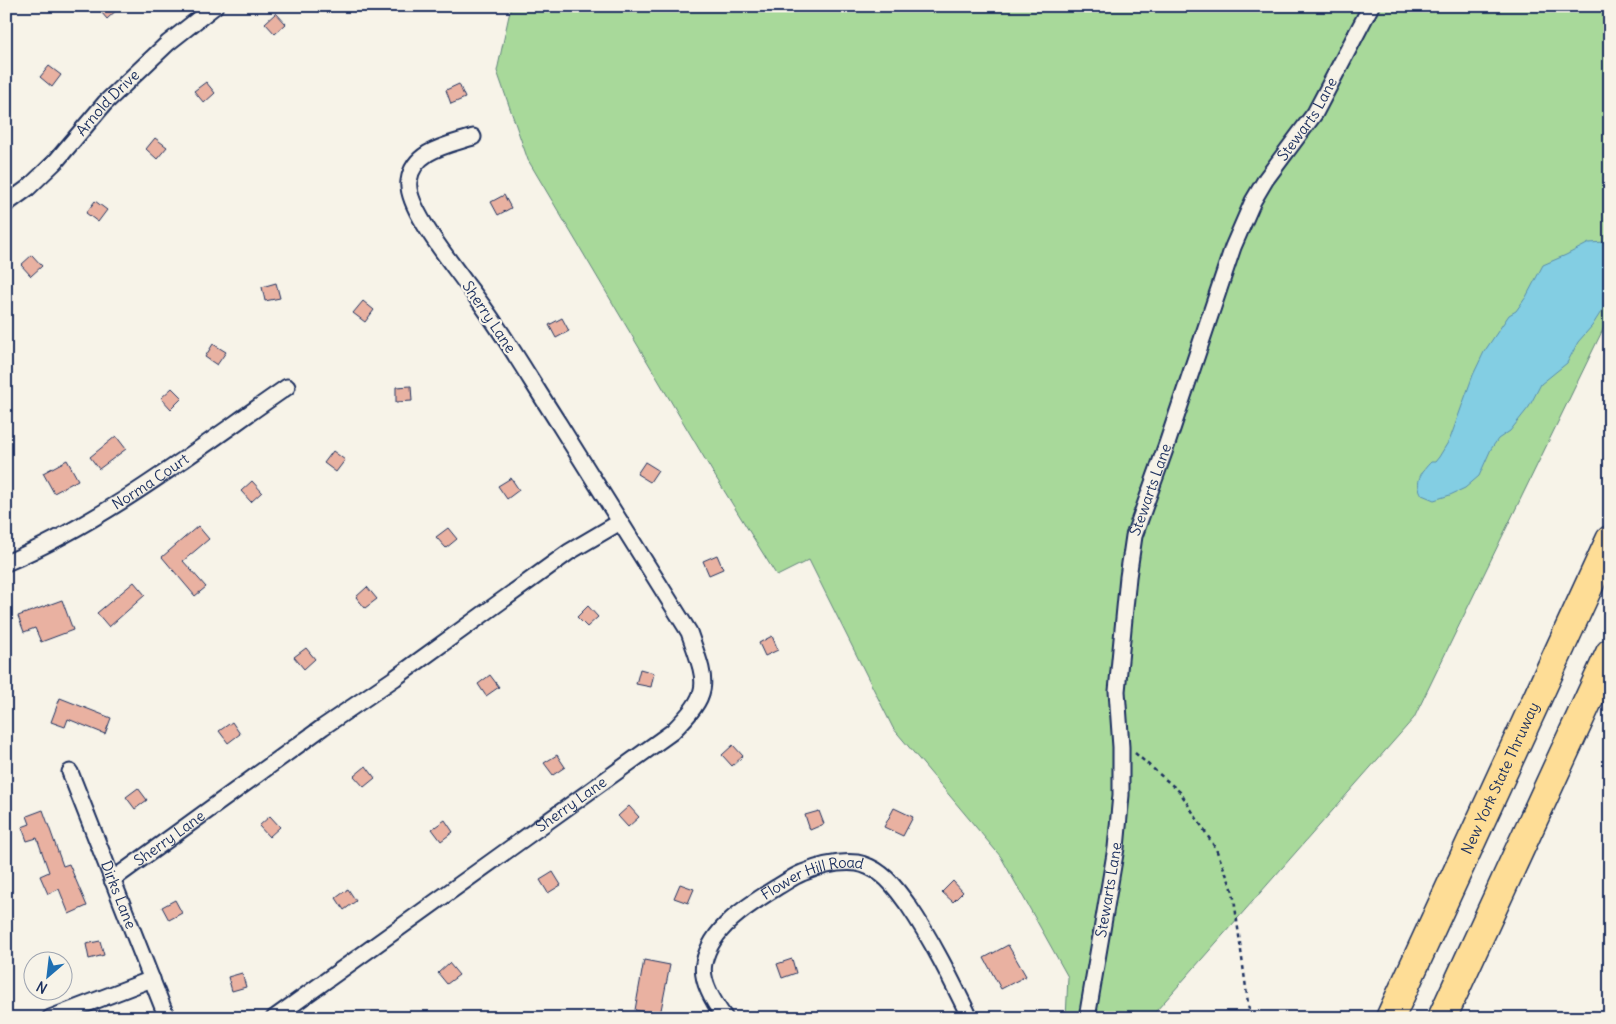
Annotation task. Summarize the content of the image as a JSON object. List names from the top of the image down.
{
  "streets": {
    "highway": ["New York State Thruway"],
    "street": [
      "Arnold Drive",
      "Stewarts Lane",
      "Sherry Lane",
      "Norma Court",
      "Flower Hill Road",
      "Dirks Lane"
    ]
  },
  "crossings": [
    ["Sherry Lane", "Dirks Lane"]
  ],
  "north": "bottom left"
}
